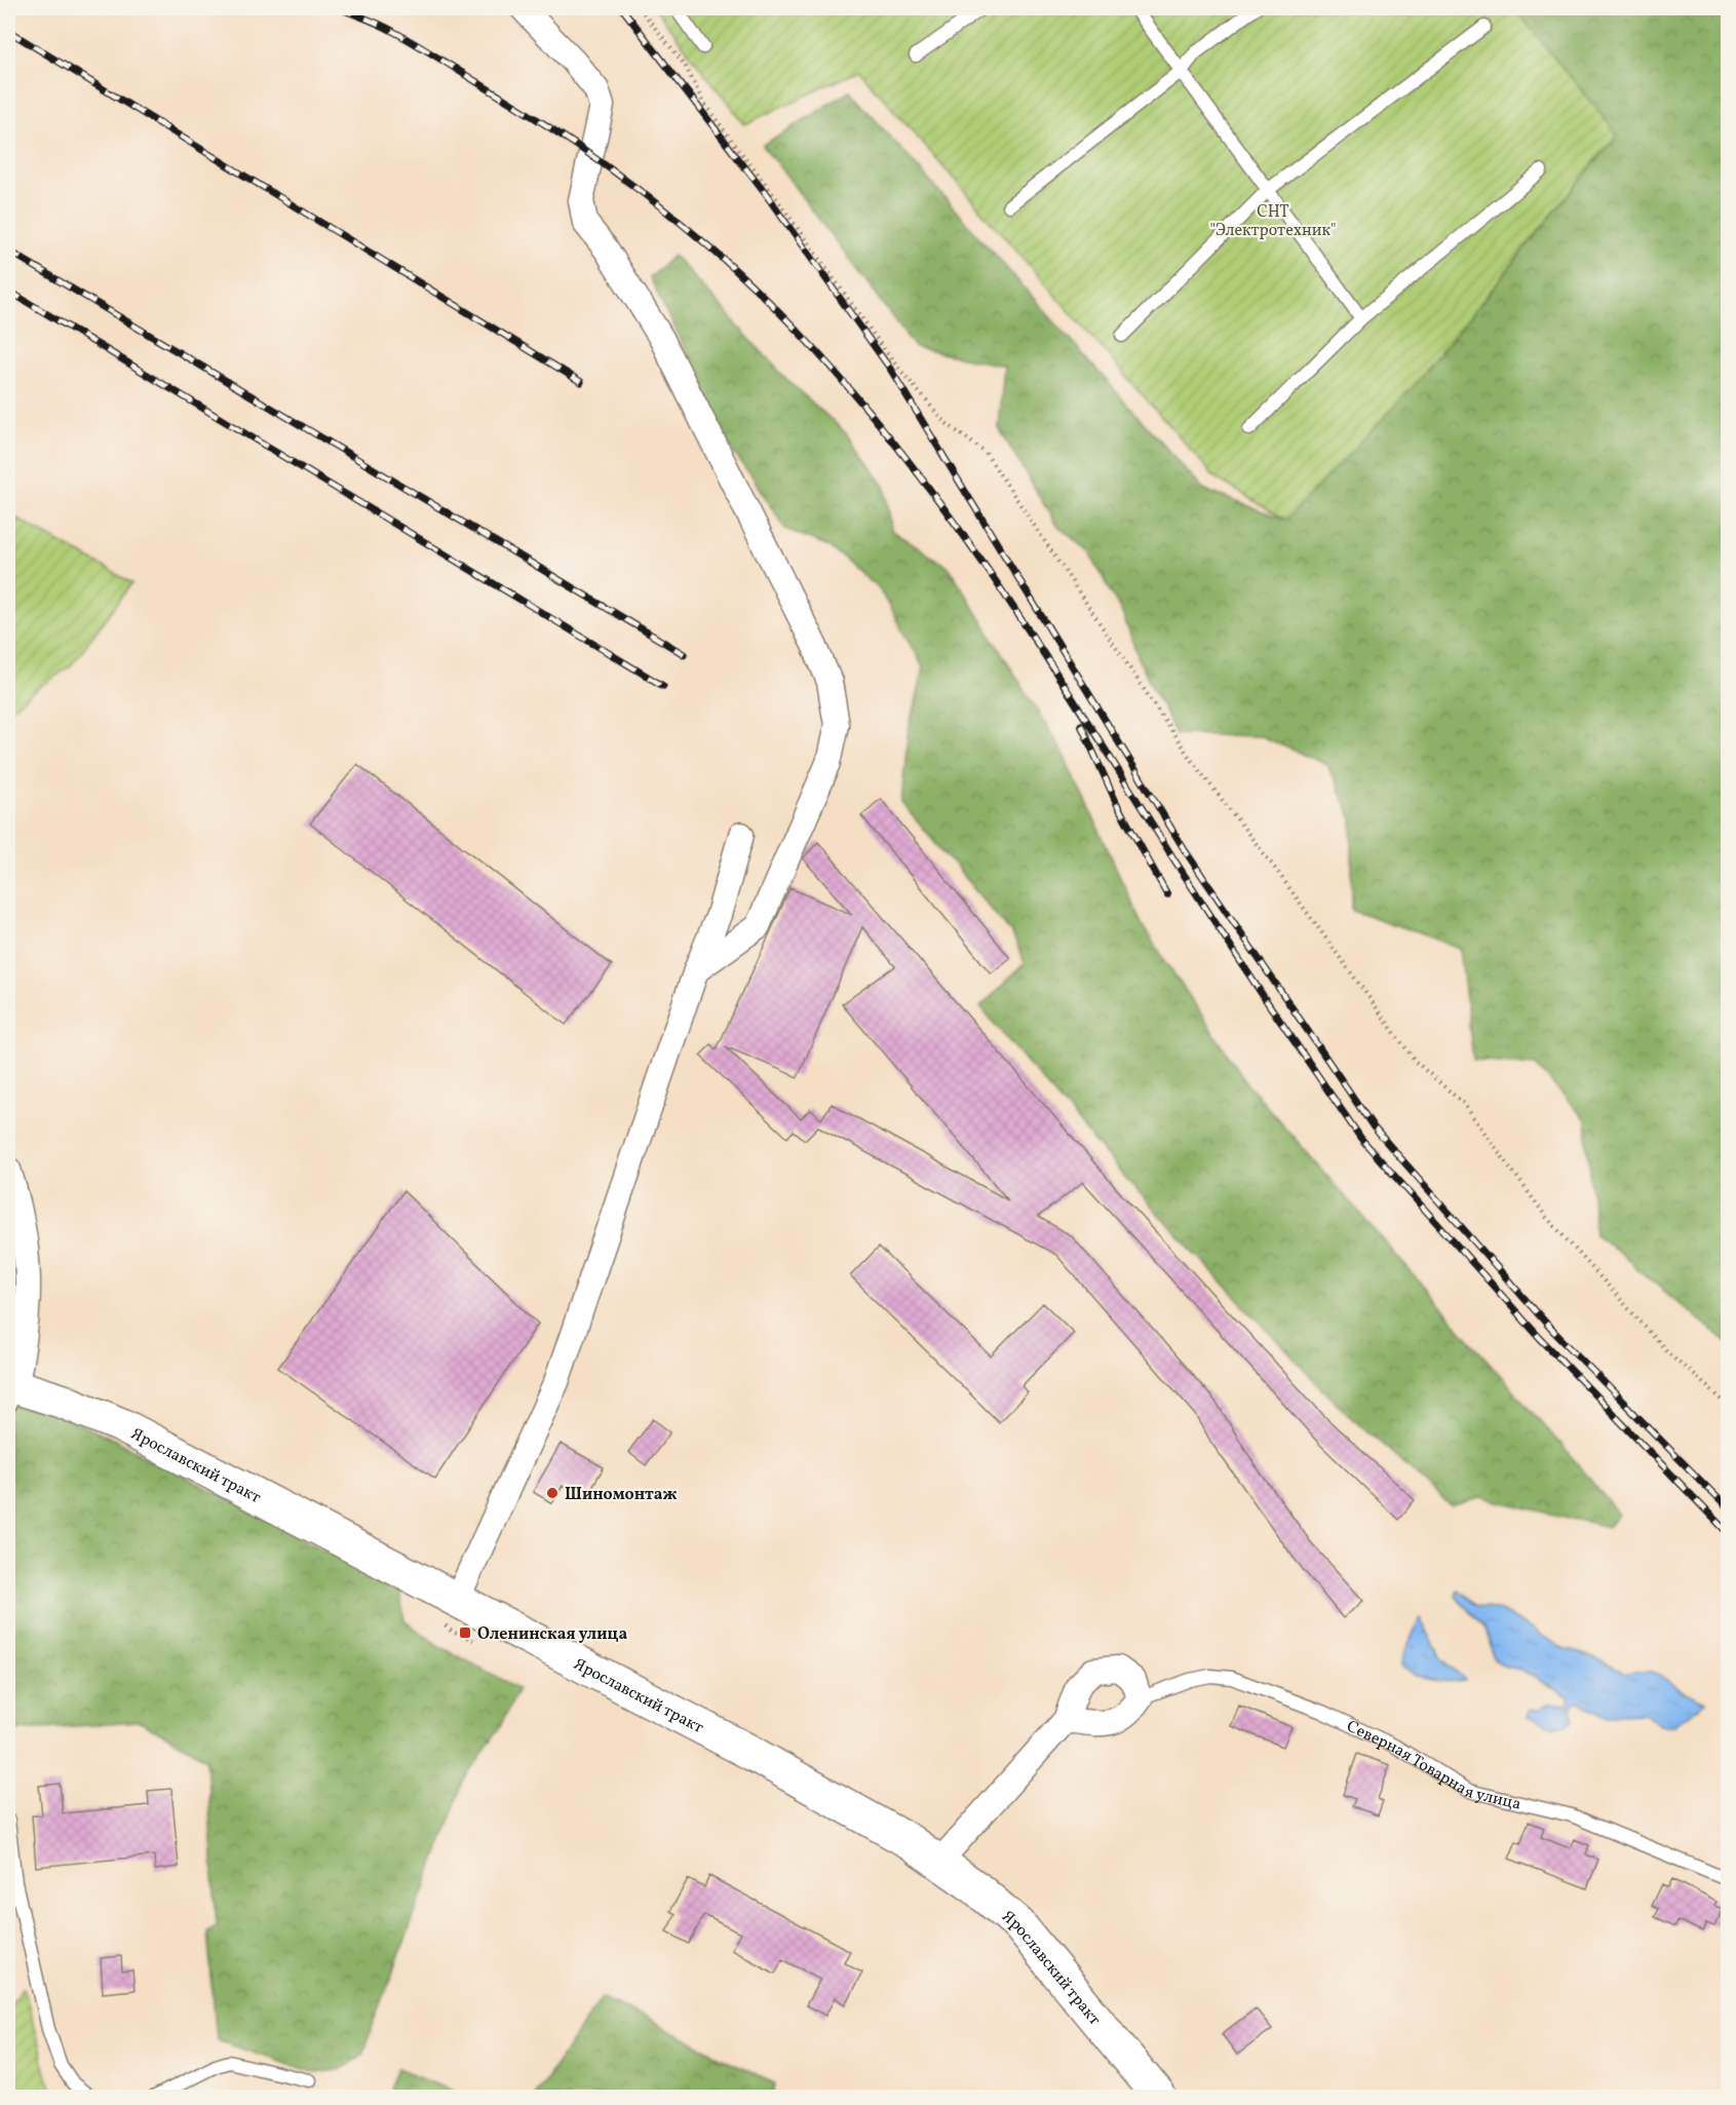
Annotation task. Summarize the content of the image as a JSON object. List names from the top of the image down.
{
  "streets": {
    "street": ["Ярославский тракт", "Северная Товарная улица"]
  },
  "parks": ["СНТ \"Электротехник\""],
  "places": {
    "other": ["Шиномонтаж"],
    "transit": ["Оленинская улица"]
  }
}
